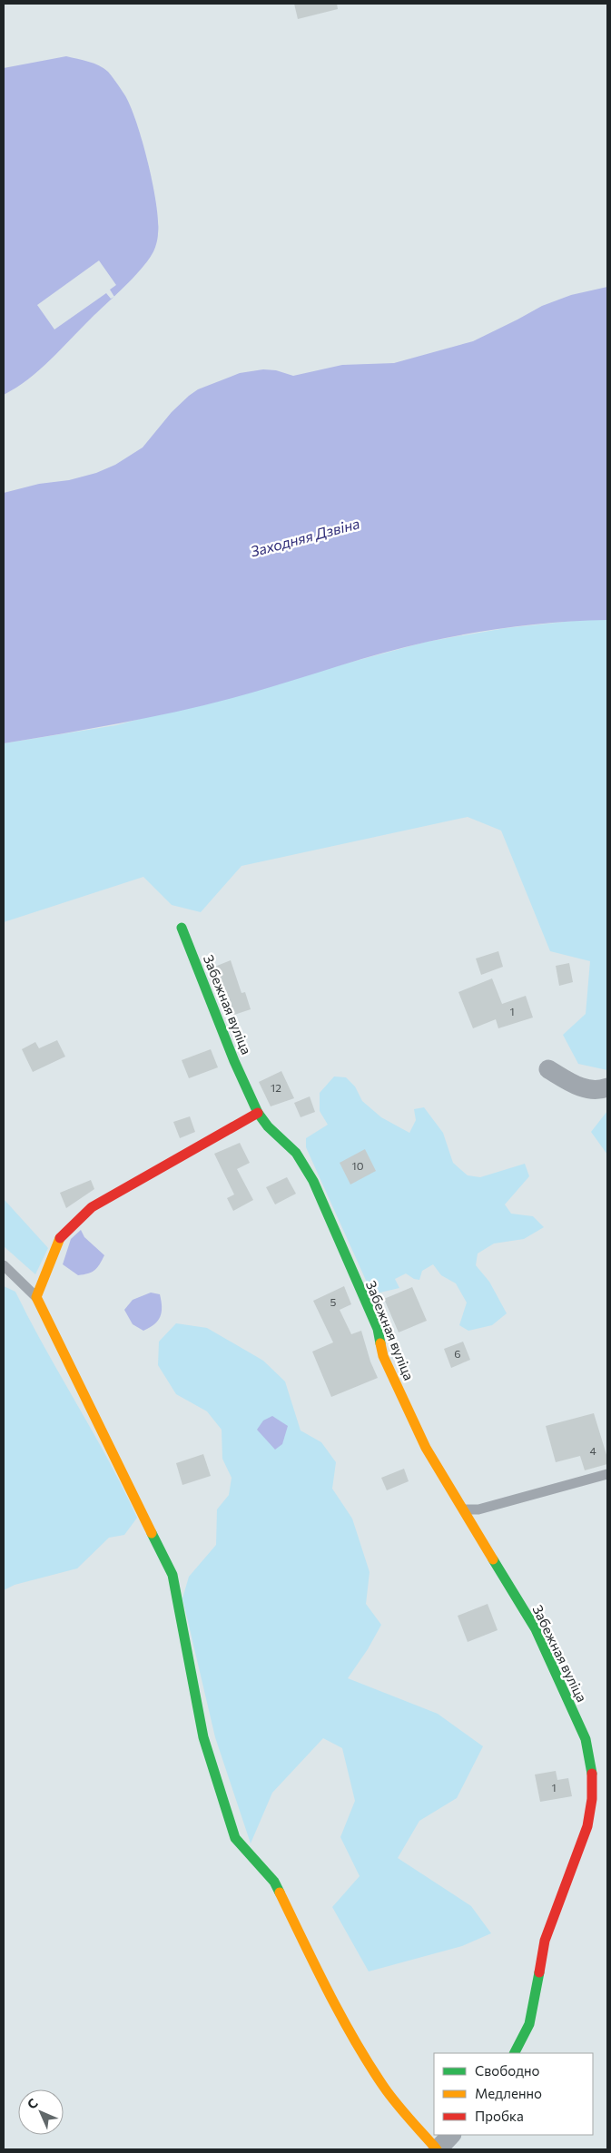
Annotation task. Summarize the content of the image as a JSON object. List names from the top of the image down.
{
  "streets": {
    "street": ["Забежная вуліца"]
  },
  "water": ["Заходняя Дзвіна"],
  "house_numbers": [
    "1",
    "12",
    "10",
    "5",
    "6",
    "4",
    "1"
  ],
  "legend": ["Свободно", "Медленно", "Пробка"],
  "north": "top left"
}
